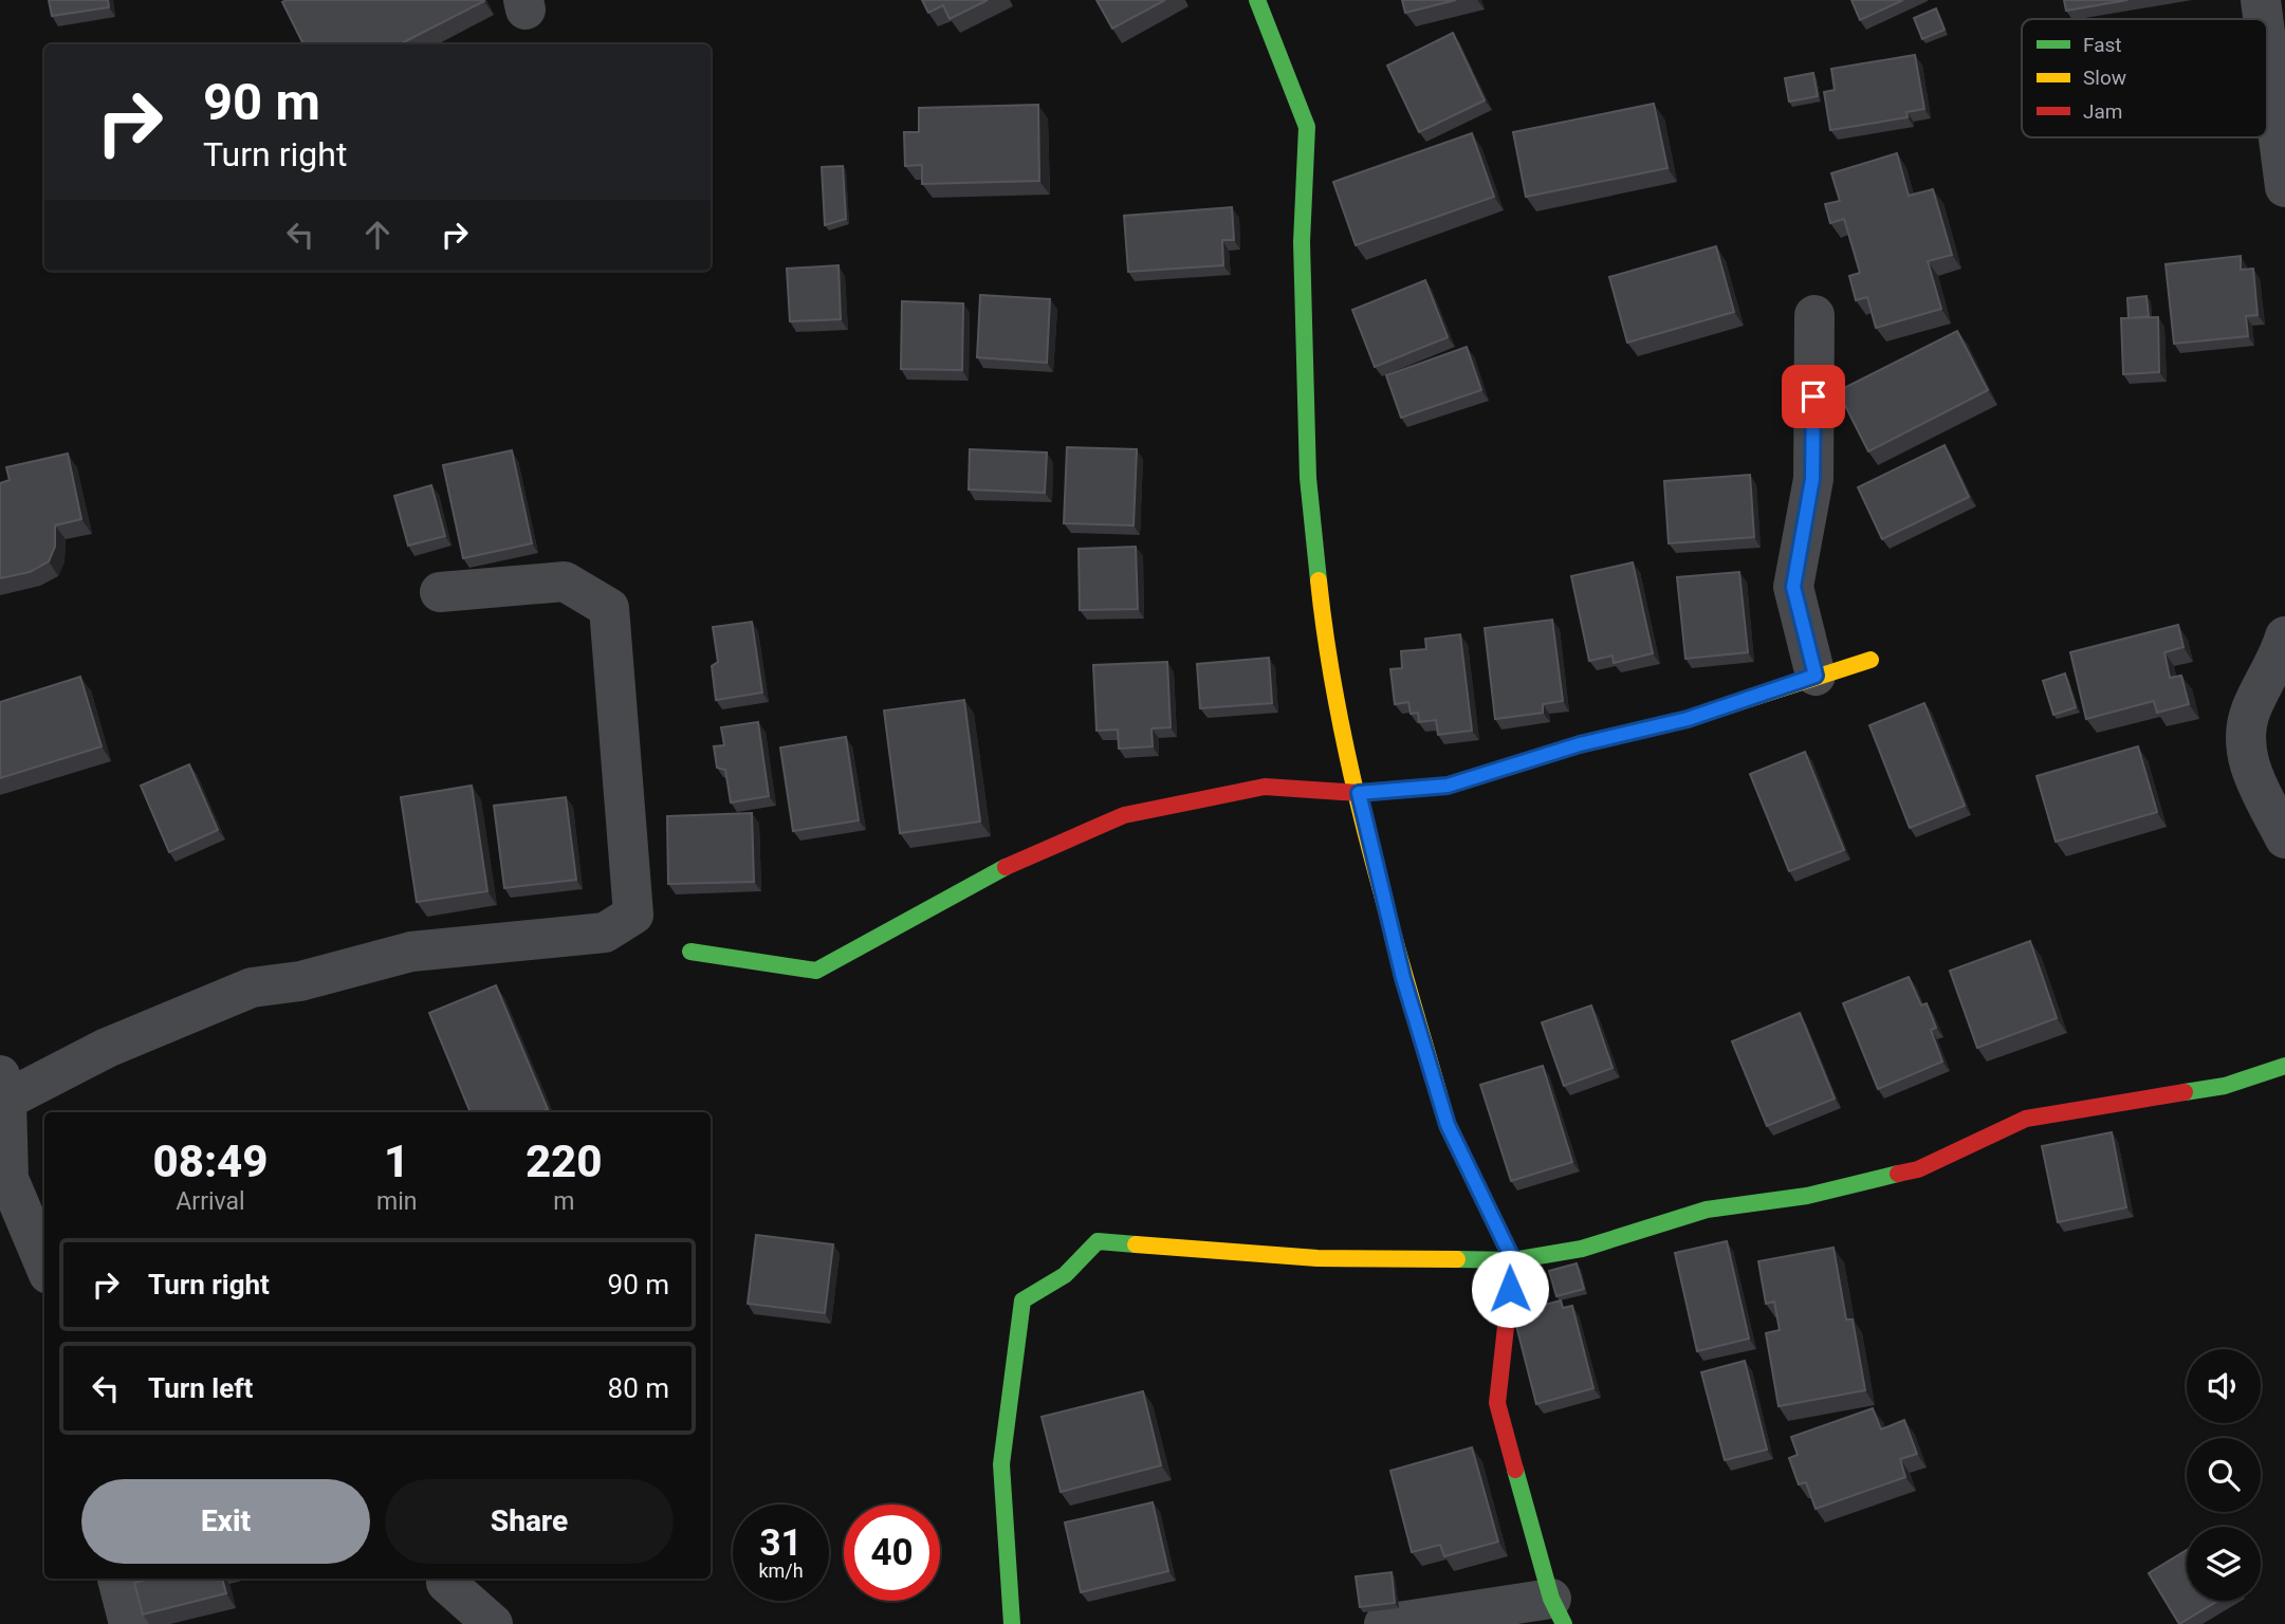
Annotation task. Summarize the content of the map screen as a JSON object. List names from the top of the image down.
{
  "legend": ["Fast", "Slow", "Jam"],
  "page": {
    "turn": ["90 m", "Turn right"],
    "eta": [
      "08:49",
      "Arrival",
      "1",
      "min",
      "220",
      "m"
    ],
    "list": [
      {
        "name": "Turn right",
        "value": "90 m"
      },
      {
        "name": "Turn left",
        "value": "80 m"
      }
    ],
    "buttons": ["Exit", "Share"],
    "speed": "31 km/h",
    "limit": "40"
  }
}
